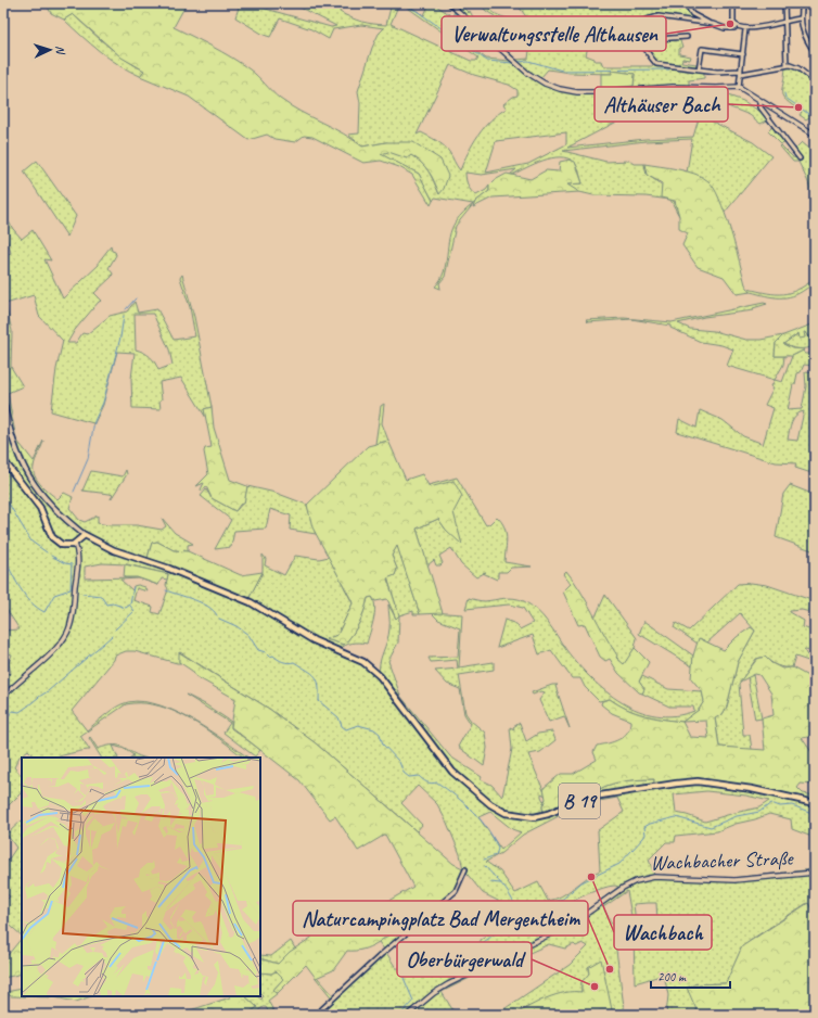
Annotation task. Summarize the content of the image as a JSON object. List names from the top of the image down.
{
  "streets": {
    "main road": ["B 19"],
    "street": ["Wachbacher Straße"]
  },
  "places": [
    "Verwaltungsstelle Althausen",
    "Althäuser Bach",
    "Wachbach",
    "Naturcampingplatz Bad Mergentheim",
    "Oberbürgerwald"
  ],
  "scale_bar": "200 m",
  "north": "right"
}
